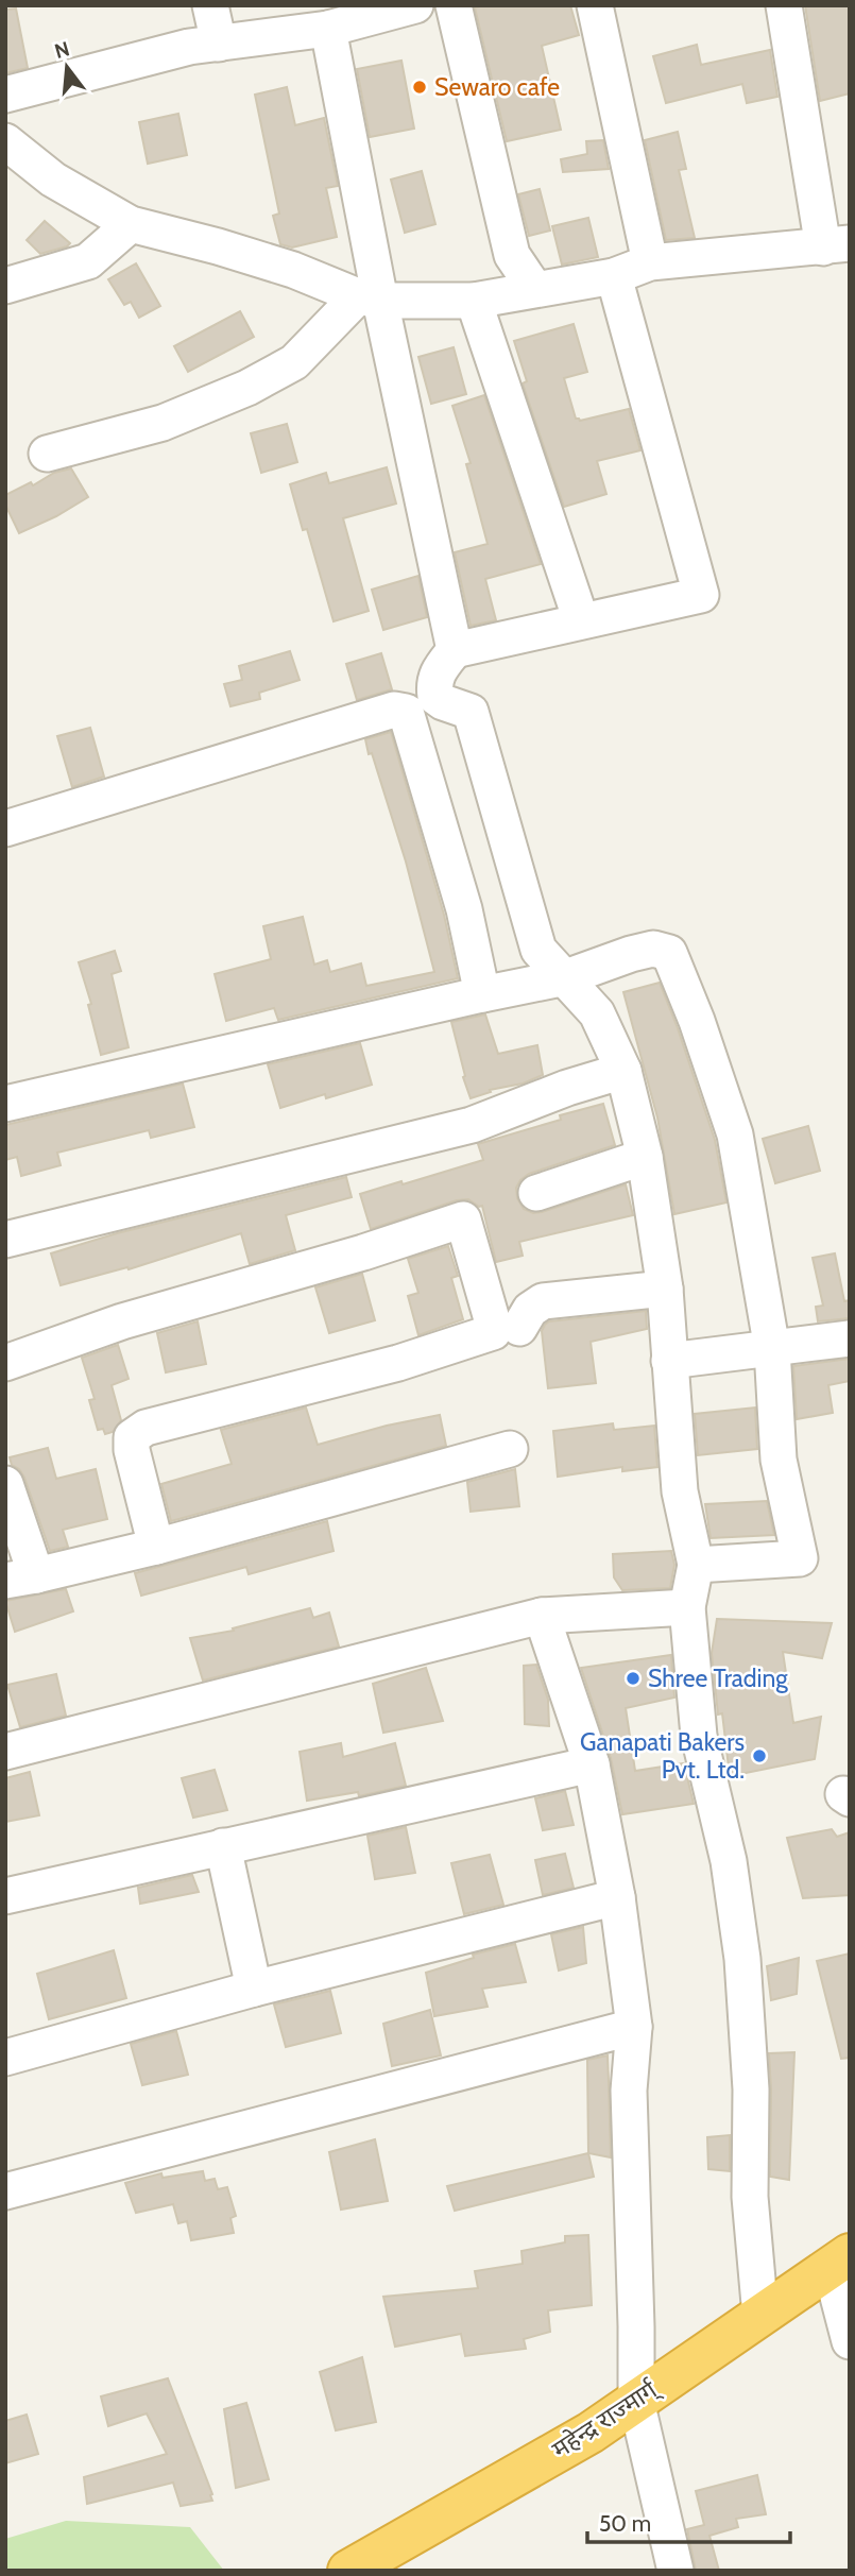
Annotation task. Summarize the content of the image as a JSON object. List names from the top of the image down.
{
  "streets": {
    "highway": ["महेन्द्र राज्मार्ग्"]
  },
  "places": ["Sewaro cafe", "Shree Trading", "Ganapati Bakers Pvt. Ltd."],
  "scale_bar": "50 m",
  "north": "top"
}
